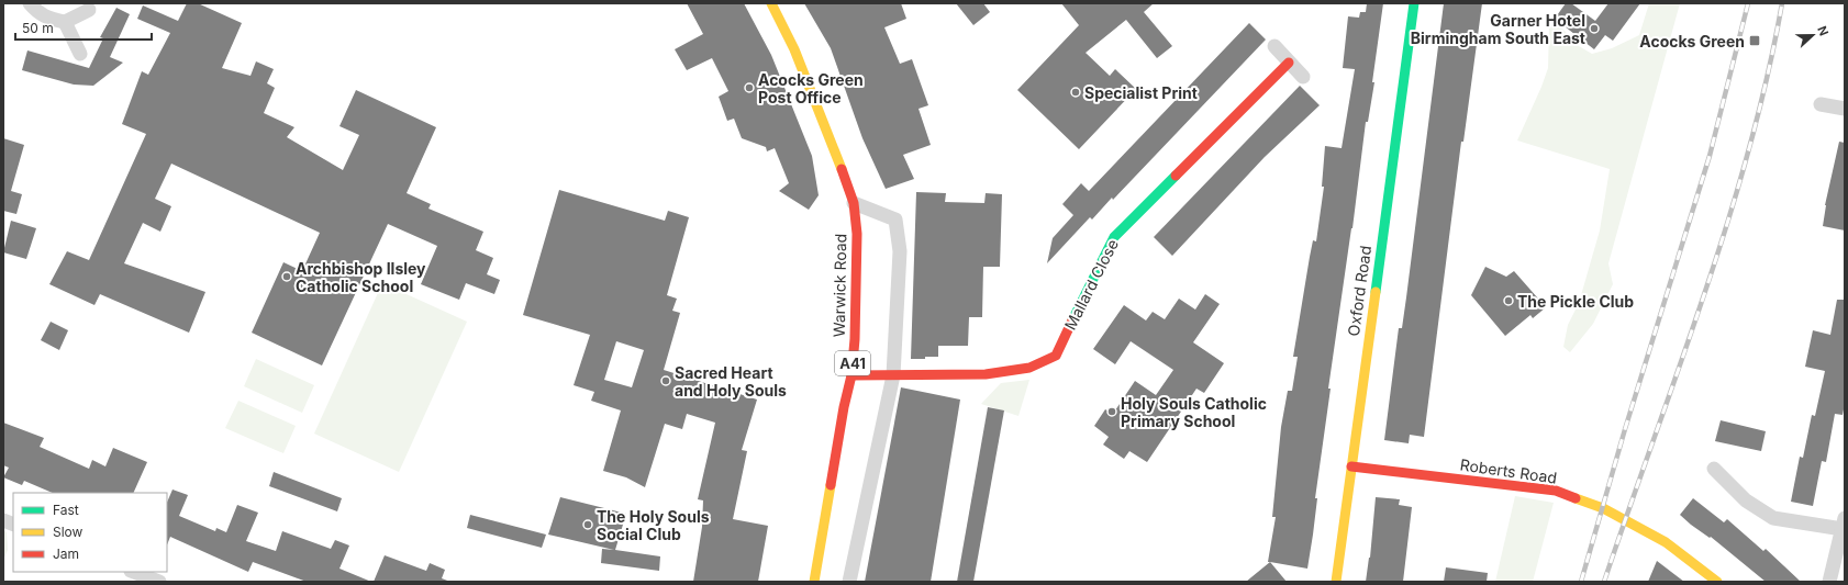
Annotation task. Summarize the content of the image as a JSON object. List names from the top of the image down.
{
  "streets": {
    "main road": [
      "Mallard Close",
      "Warwick Road",
      "Oxford Road",
      "A41",
      "Roberts Road"
    ]
  },
  "crossings": [
    ["Mallard Close", "Warwick Road"],
    ["Oxford Road", "Roberts Road"]
  ],
  "places": {
    "other": [
      "Garner Hotel Birmingham South East",
      "Acocks Green Post Office",
      "Specialist Print",
      "Archbishop Ilsley Catholic School",
      "The Pickle Club",
      "Sacred Heart and Holy Souls",
      "Holy Souls Catholic Primary School",
      "The Holy Souls Social Club"
    ],
    "transit": ["Acocks Green"]
  },
  "legend": ["Fast", "Slow", "Jam"],
  "scale_bar": "50 m",
  "north": "right"
}
